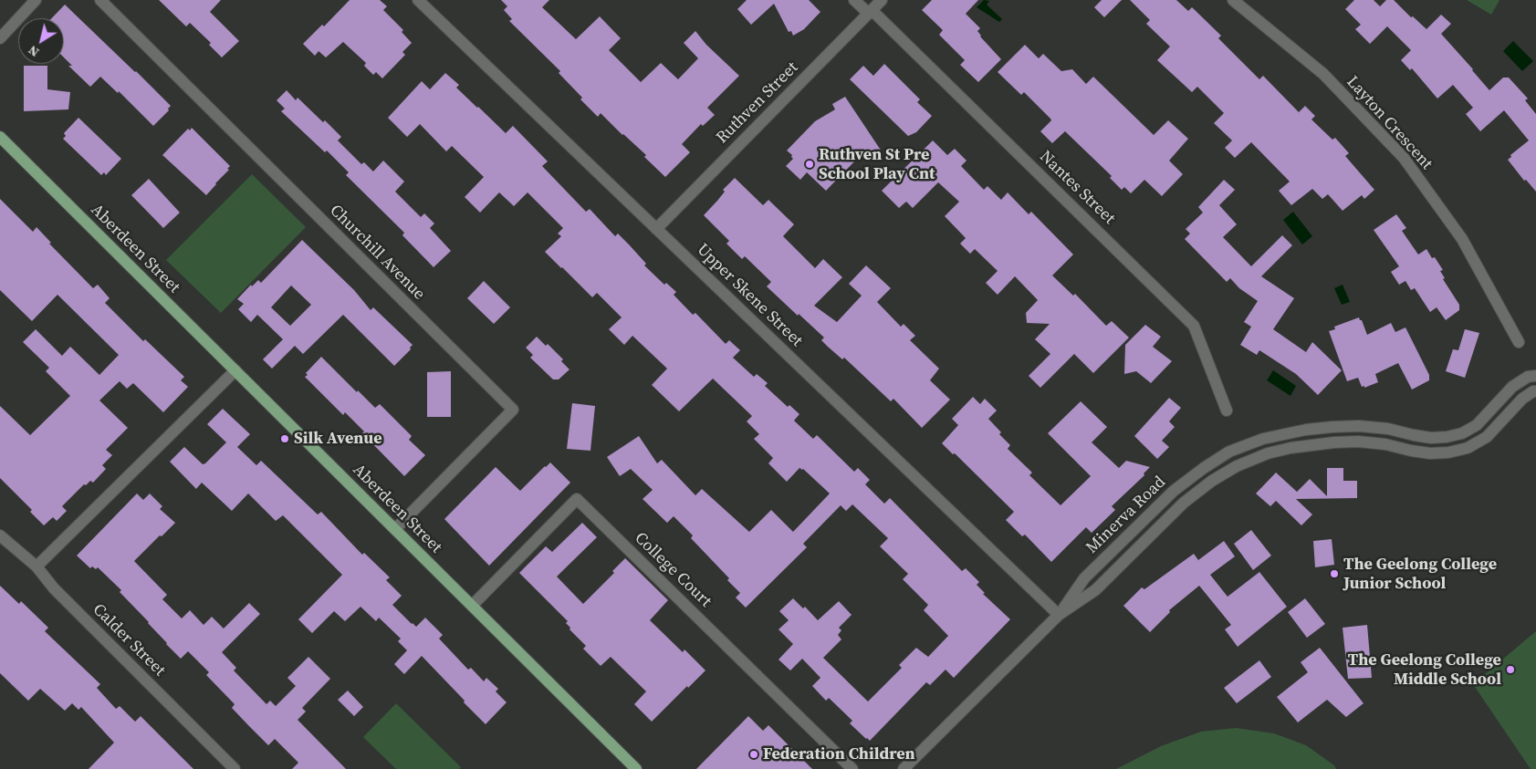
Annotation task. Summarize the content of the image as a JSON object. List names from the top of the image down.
{
  "streets": {
    "main road": ["Aberdeen Street"],
    "street": [
      "Ruthven Street",
      "Layton Crescent",
      "Nantes Street",
      "Churchill Avenue",
      "Upper Skene Street",
      "Minerva Road",
      "College Court",
      "Calder Street"
    ]
  },
  "crossings": [
    ["Ruthven Street", "Nantes Street"],
    ["Ruthven Street", "Upper Skene Street"],
    ["Aberdeen Street", "Churchill Avenue"],
    ["Aberdeen Street", "College Court"],
    ["Upper Skene Street", "Minerva Road"]
  ],
  "places": [
    "Ruthven St Pre School Play Cnt",
    "Silk Avenue",
    "The Geelong College Junior School",
    "The Geelong College Middle School",
    "Federation Children"
  ],
  "north": "bottom left"
}
